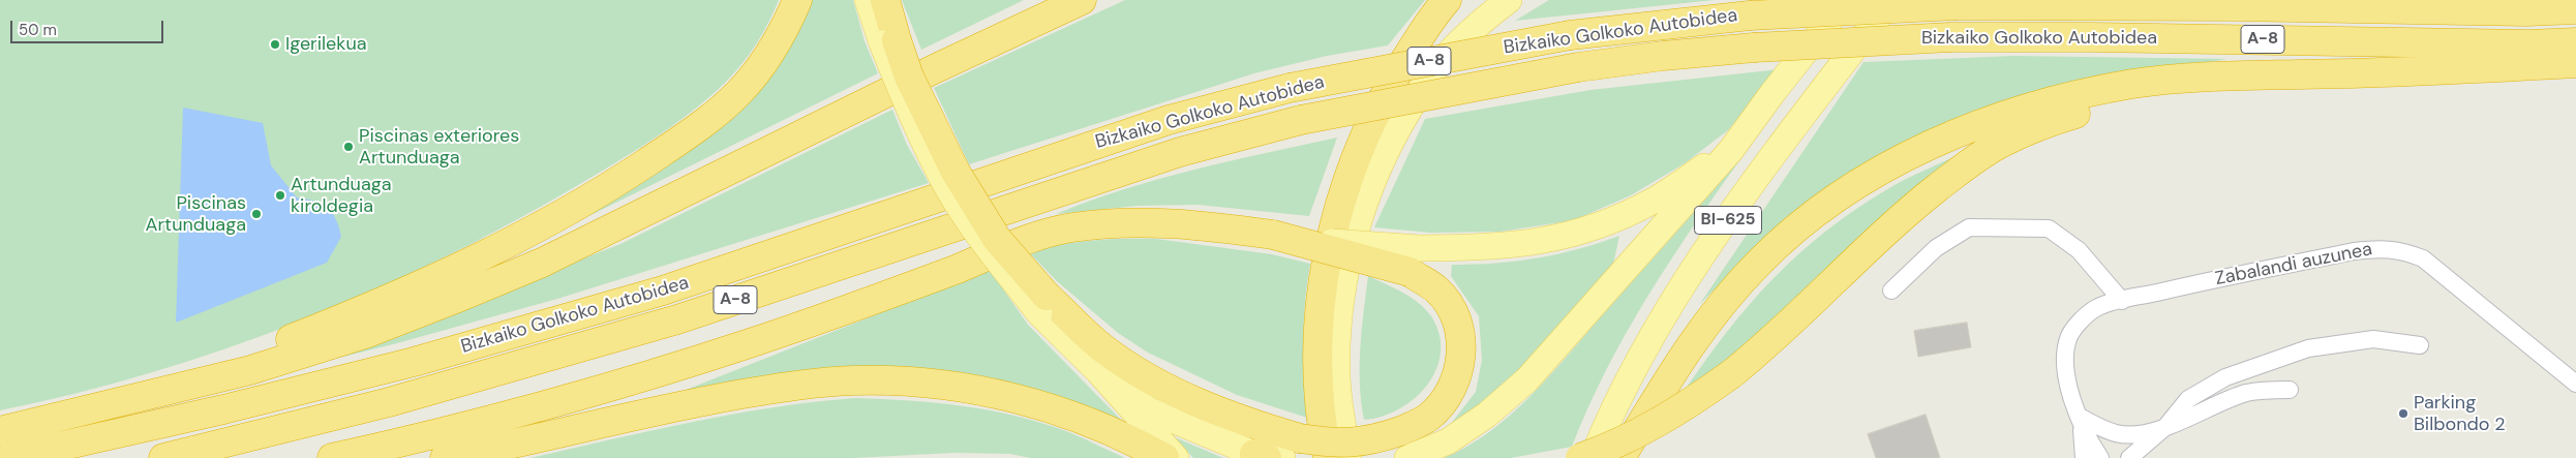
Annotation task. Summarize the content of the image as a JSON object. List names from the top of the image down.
{
  "streets": {
    "highway": ["Bizkaiko Golkoko Autobidea", "A-8"],
    "main road": ["BI-625"],
    "street": ["Zabalandi auzunea"]
  },
  "places": [
    "Igerilekua",
    "Piscinas exteriores Artunduaga",
    "Artunduaga kiroldegia",
    "Piscinas Artunduaga",
    "Parking Bilbondo 2"
  ],
  "scale_bar": "50 m"
}
